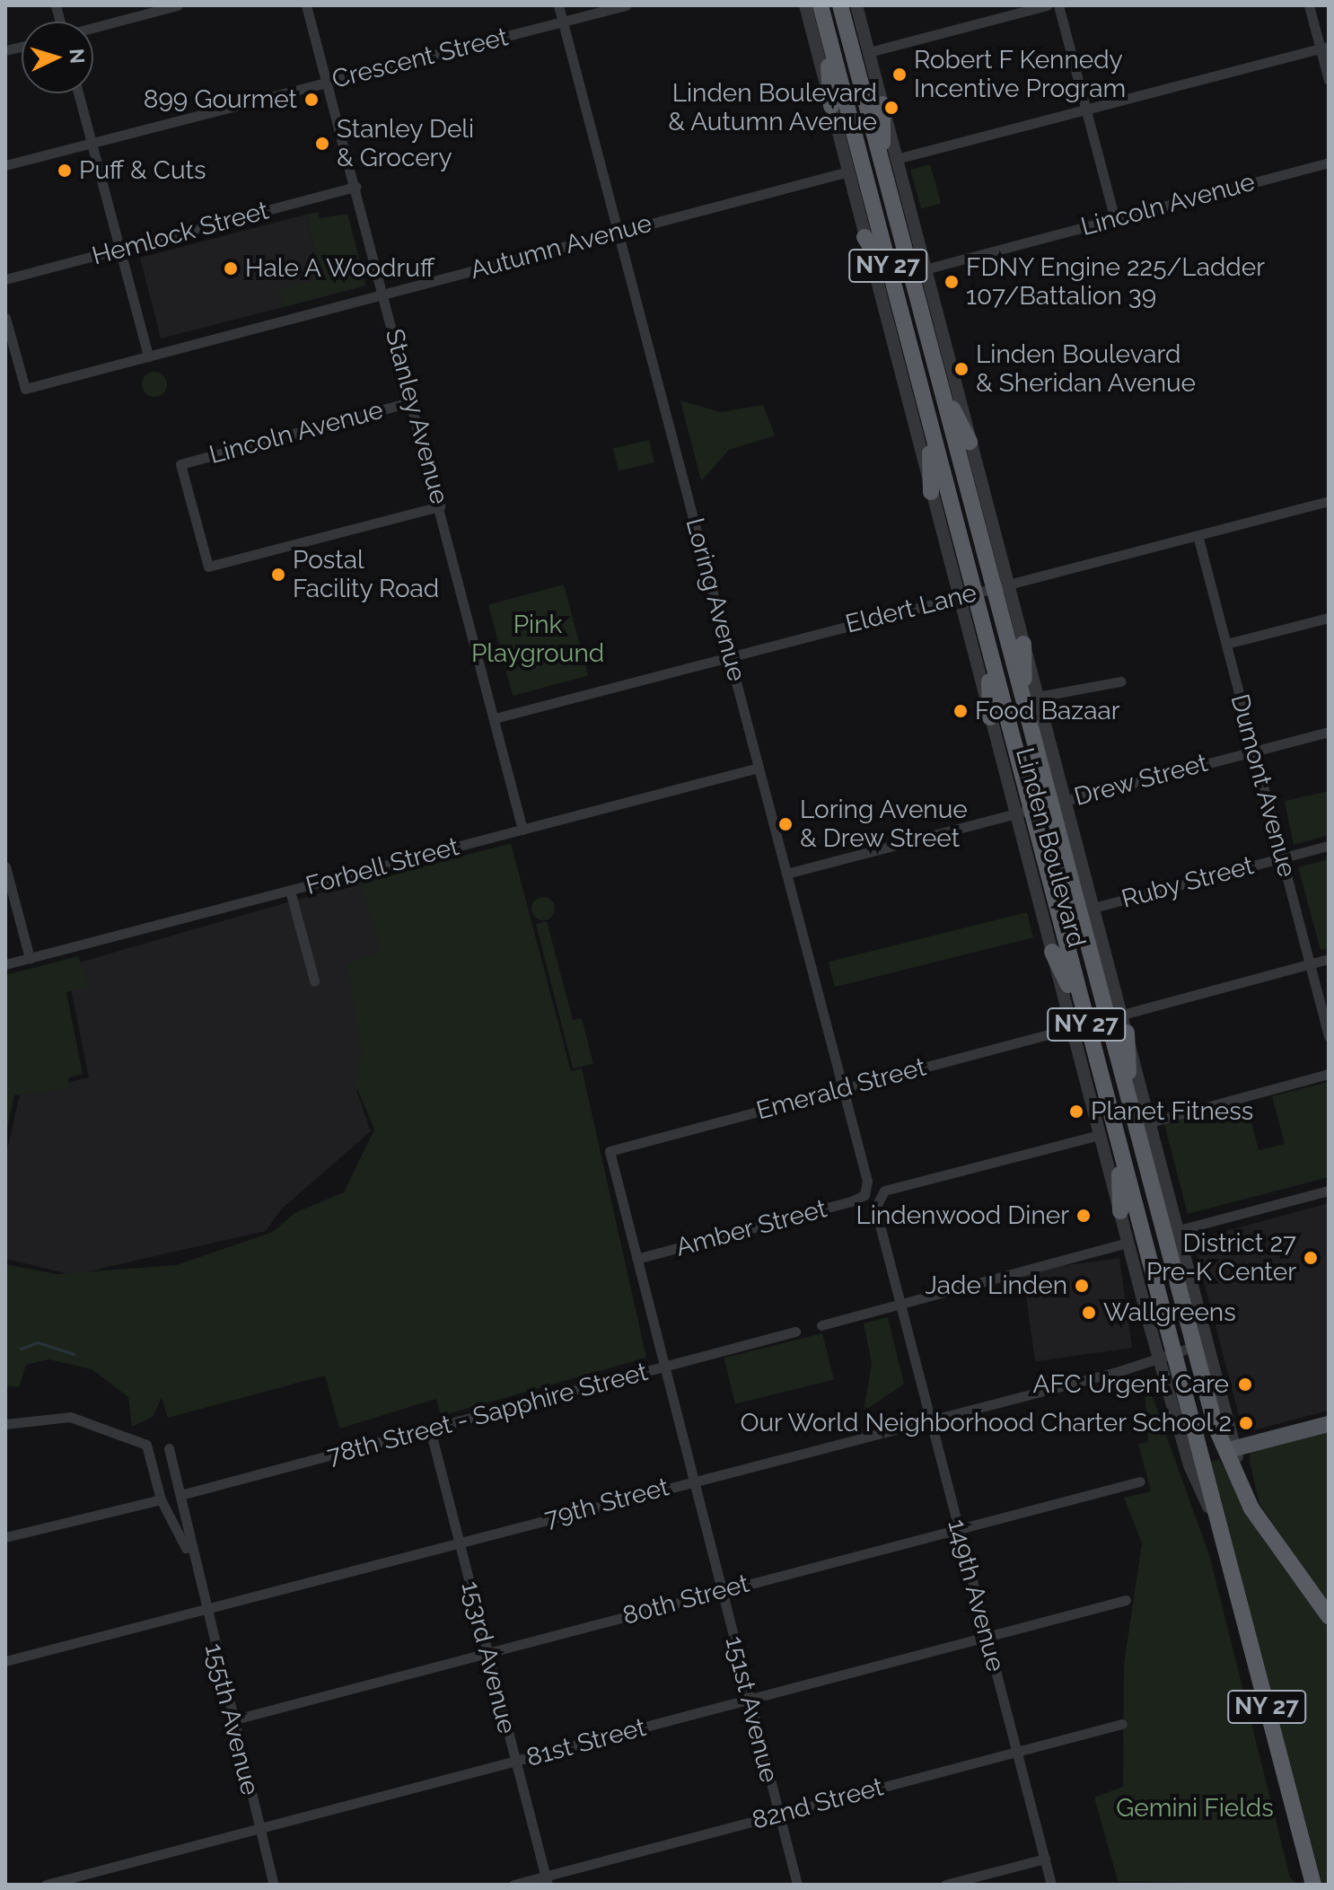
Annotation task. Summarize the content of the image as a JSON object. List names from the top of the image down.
{
  "streets": {
    "highway": ["NY 27", "Linden Boulevard"],
    "street": [
      "Crescent Street",
      "Lincoln Avenue",
      "Hemlock Street",
      "Autumn Avenue",
      "Stanley Avenue",
      "Loring Avenue",
      "Eldert Lane",
      "Drew Street",
      "Dumont Avenue",
      "Forbell Street",
      "Ruby Street",
      "Emerald Street",
      "Amber Street",
      "78th Street - Sapphire Street",
      "79th Street",
      "149th Avenue",
      "80th Street",
      "153rd Avenue",
      "151st Avenue",
      "155th Avenue",
      "81st Street",
      "82nd Street"
    ]
  },
  "crossings": [
    ["Crescent Street", "Stanley Avenue"],
    ["Crescent Street", "Loring Avenue"],
    ["Lincoln Avenue", "Stanley Avenue"],
    ["Lincoln Avenue", "Linden Boulevard"],
    ["Hemlock Street", "Stanley Avenue"],
    ["Autumn Avenue", "Stanley Avenue"],
    ["Autumn Avenue", "Loring Avenue"],
    ["Autumn Avenue", "Linden Boulevard"],
    ["Stanley Avenue", "Eldert Lane"],
    ["Stanley Avenue", "Forbell Street"],
    ["Loring Avenue", "Eldert Lane"],
    ["Loring Avenue", "Drew Street"],
    ["Loring Avenue", "Forbell Street"],
    ["Loring Avenue", "Emerald Street"],
    ["Loring Avenue", "Amber Street"],
    ["Eldert Lane", "Dumont Avenue"],
    ["Eldert Lane", "Linden Boulevard"],
    ["Drew Street", "Dumont Avenue"],
    ["Drew Street", "Linden Boulevard"],
    ["Dumont Avenue", "Ruby Street"],
    ["Linden Boulevard", "Ruby Street"],
    ["Linden Boulevard", "Emerald Street"],
    ["Linden Boulevard", "79th Street"],
    ["Emerald Street", "Amber Street"],
    ["78th Street - Sapphire Street", "153rd Avenue"],
    ["78th Street - Sapphire Street", "151st Avenue"],
    ["78th Street - Sapphire Street", "155th Avenue"],
    ["79th Street", "149th Avenue"],
    ["79th Street", "153rd Avenue"],
    ["79th Street", "151st Avenue"],
    ["79th Street", "155th Avenue"],
    ["149th Avenue", "80th Street"],
    ["149th Avenue", "81st Street"],
    ["149th Avenue", "82nd Street"],
    ["80th Street", "153rd Avenue"],
    ["80th Street", "151st Avenue"],
    ["80th Street", "155th Avenue"],
    ["153rd Avenue", "81st Street"],
    ["153rd Avenue", "82nd Street"],
    ["151st Avenue", "81st Street"],
    ["151st Avenue", "82nd Street"],
    ["155th Avenue", "81st Street"]
  ],
  "parks": ["Pink Playground", "Gemini Fields"],
  "places": [
    "Robert F Kennedy Incentive Program",
    "899 Gourmet",
    "Linden Boulevard & Autumn Avenue",
    "Stanley Deli & Grocery",
    "Puff & Cuts",
    "Hale A Woodruff",
    "FDNY Engine 225/Ladder 107/Battalion 39",
    "Linden Boulevard & Sheridan Avenue",
    "Postal Facility Road",
    "Food Bazaar",
    "Loring Avenue & Drew Street",
    "Planet Fitness",
    "Lindenwood Diner",
    "District 27 Pre-K Center",
    "Jade Linden",
    "Wallgreens",
    "AFC Urgent Care",
    "Our World Neighborhood Charter School 2"
  ],
  "north": "right"
}
